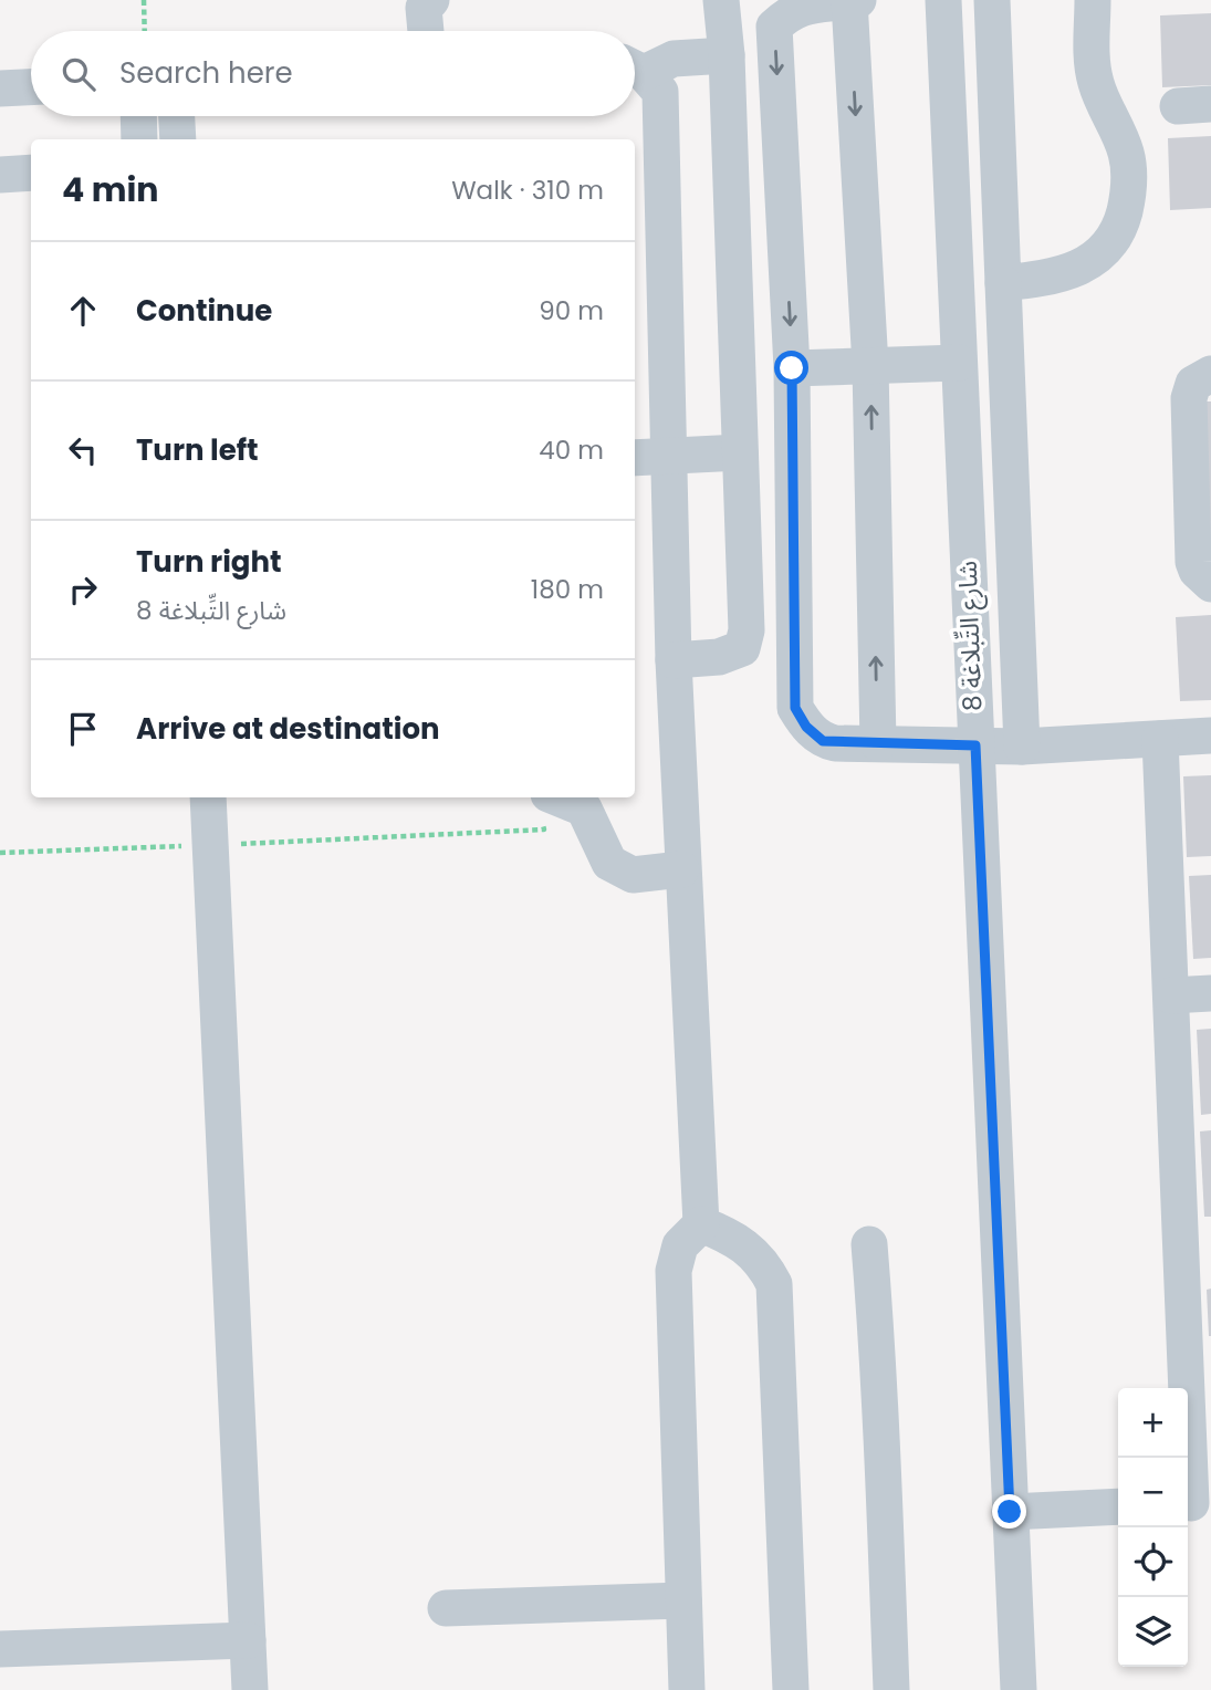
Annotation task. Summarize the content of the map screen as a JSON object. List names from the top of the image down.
{
  "streets": {
    "street": ["شارع التِّبلاغة 8"]
  },
  "page": {
    "search": "Search here",
    "heading": ["4 min", "Walk · 310 m"],
    "list": [
      ["Continue", "90 m"],
      ["Turn left", "40 m"],
      ["Turn right", "شارع التِّبلاغة 8", "180 m"],
      "Arrive at destination"
    ],
    "map_buttons": ["+", "−"]
  }
}
